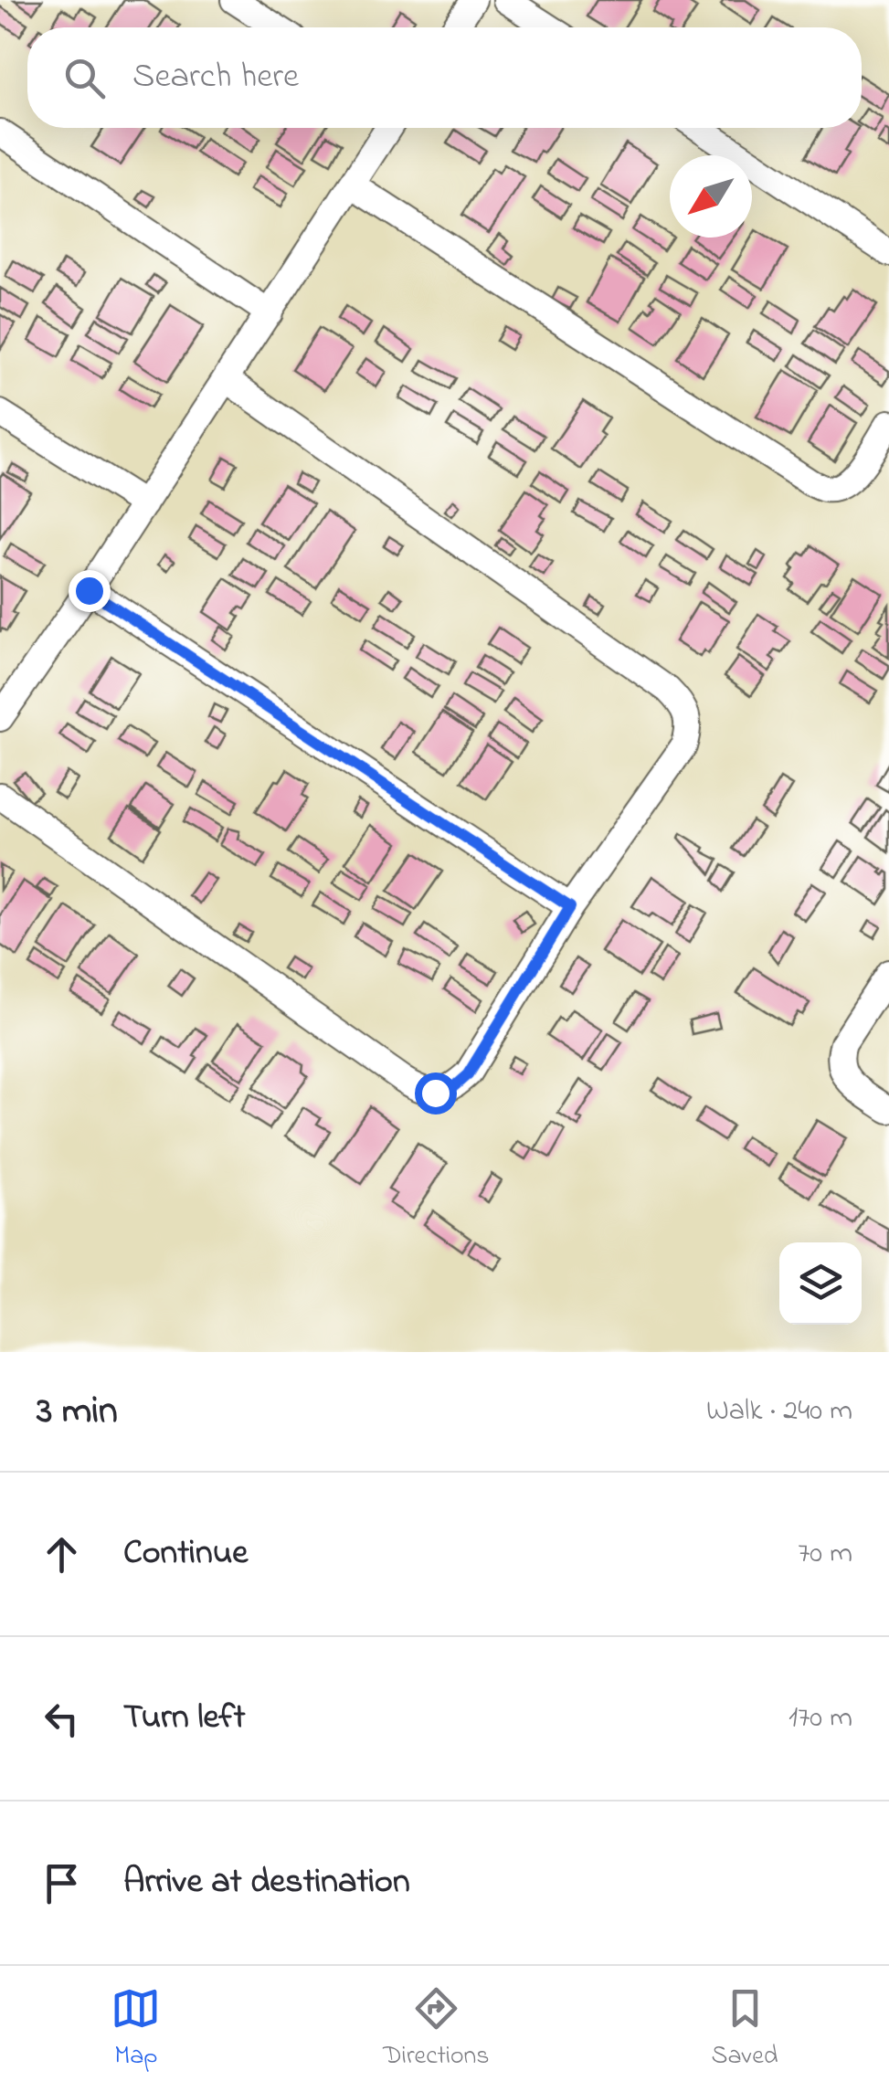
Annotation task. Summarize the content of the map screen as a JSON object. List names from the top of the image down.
{
  "north": "bottom left",
  "page": {
    "search": "Search here",
    "heading": ["3 min", "Walk · 240 m"],
    "list": [
      ["Continue", "70 m"],
      ["Turn left", "170 m"],
      "Arrive at destination"
    ],
    "nav": ["Map", "Directions", "Saved"]
  }
}
